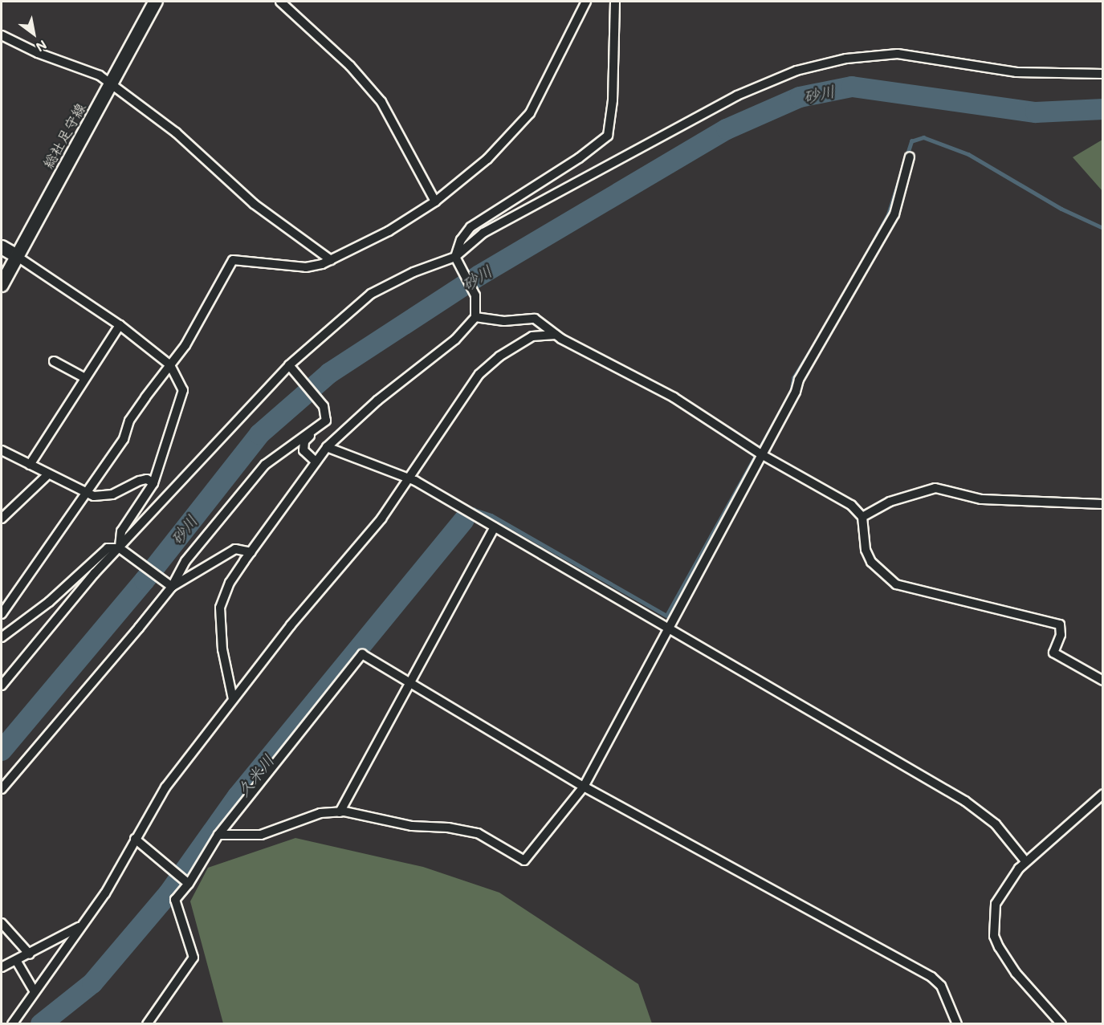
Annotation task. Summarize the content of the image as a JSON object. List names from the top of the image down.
{
  "streets": {
    "main road": ["総社足守線"]
  },
  "water": ["砂川", "久米川"],
  "north": "bottom right"
}
